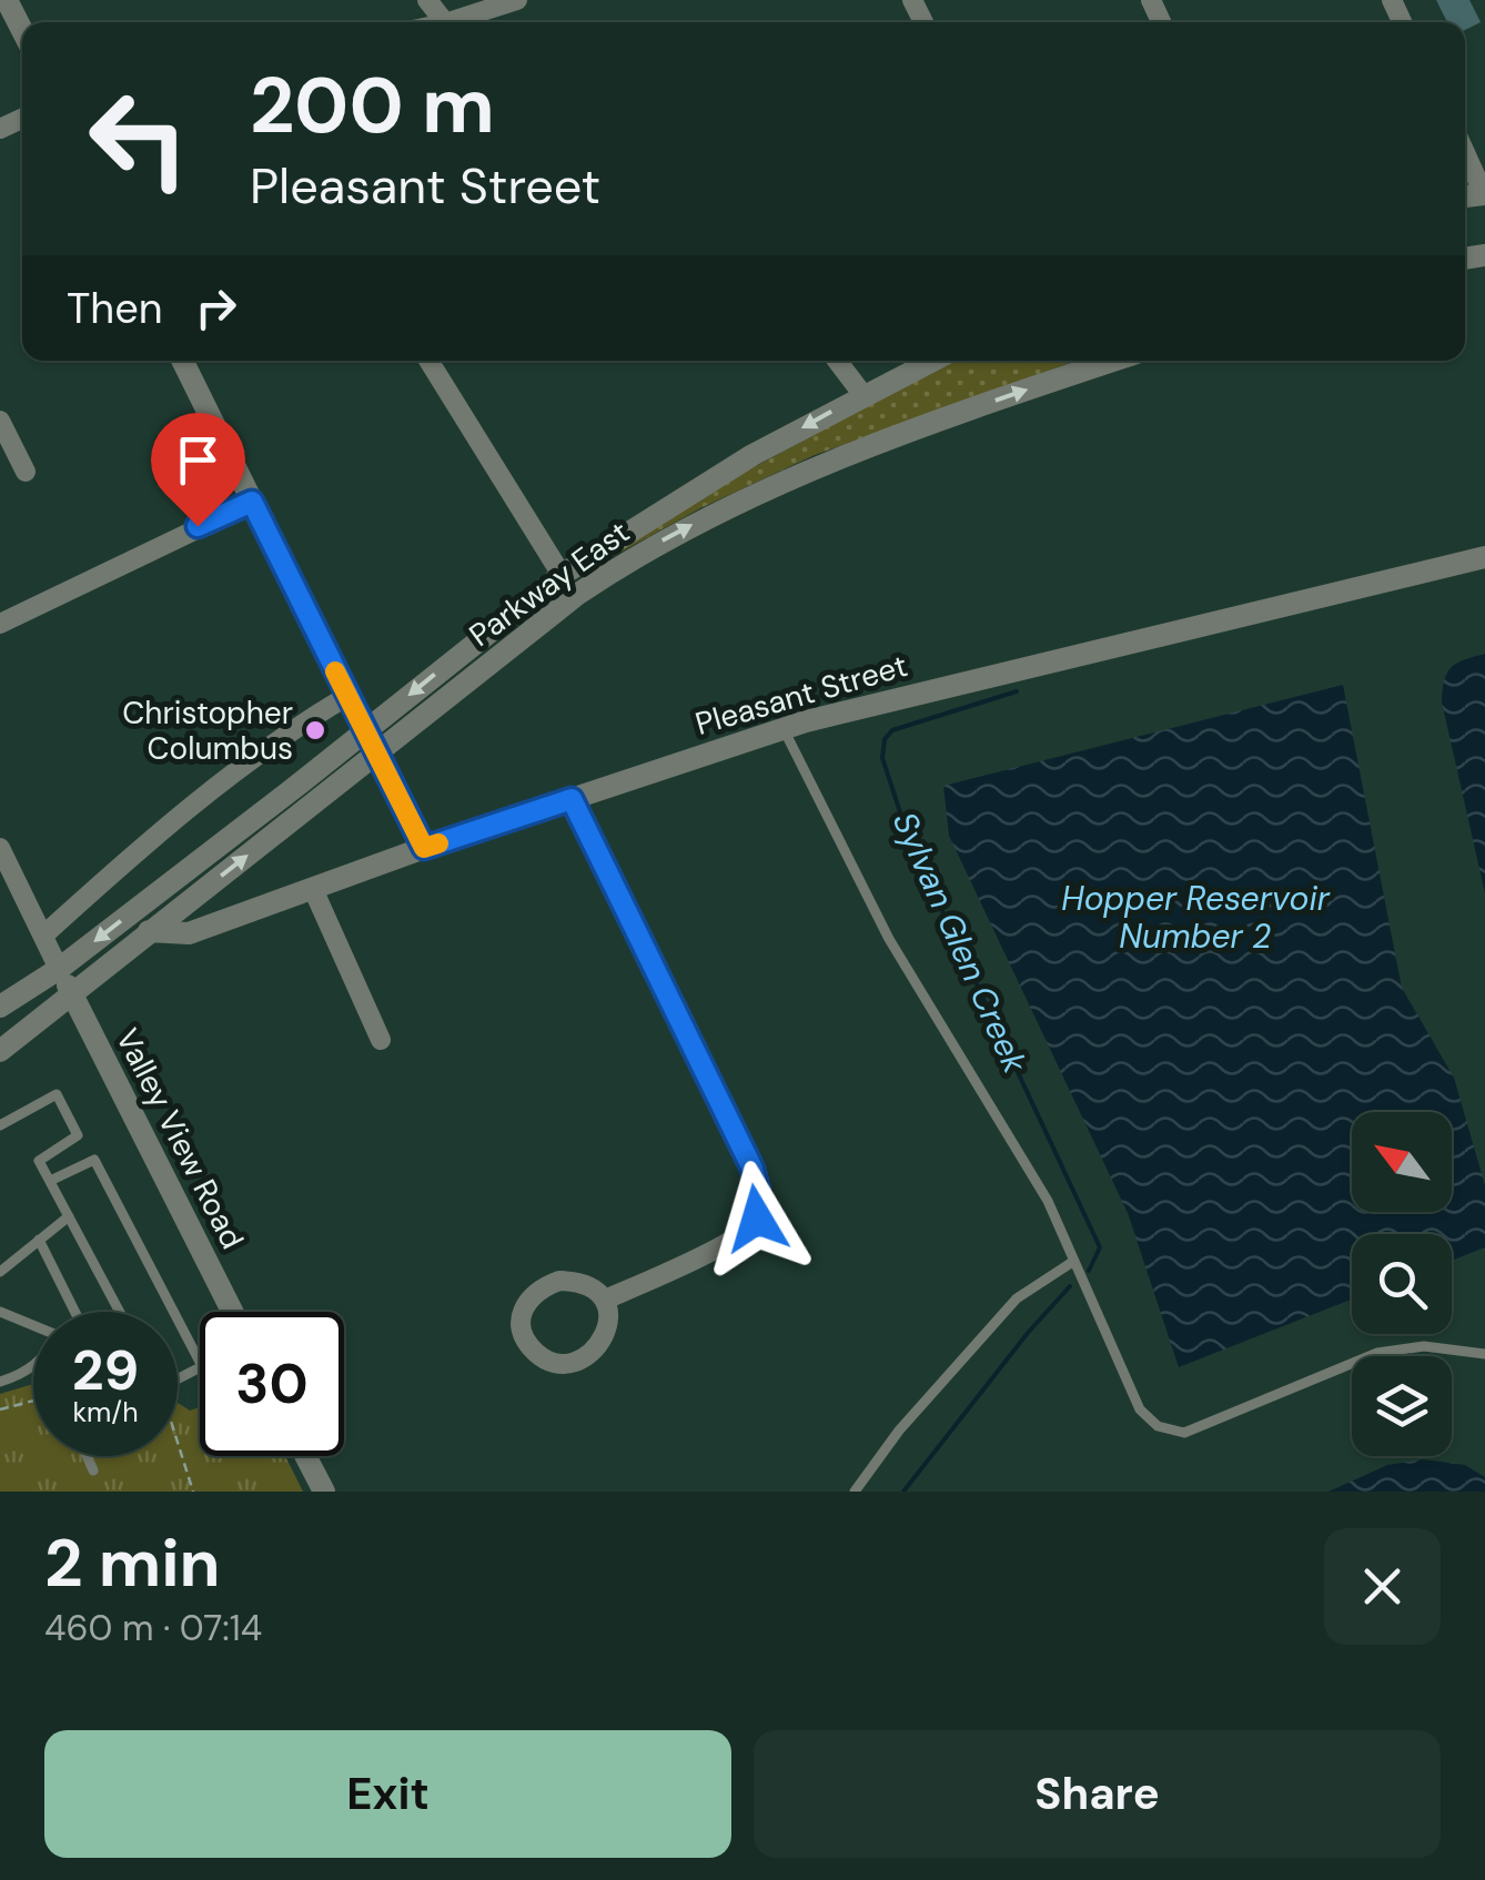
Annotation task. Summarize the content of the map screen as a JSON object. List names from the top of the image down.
{
  "streets": {
    "street": ["Parkway East", "Pleasant Street", "Valley View Road"]
  },
  "crossings": [
    ["Parkway East", "Pleasant Street"],
    ["Parkway East", "Valley View Road"]
  ],
  "water": ["Hopper Reservoir Number 2", "Sylvan Glen Creek"],
  "places": ["Christopher Columbus"],
  "north": "top left",
  "page": {
    "turn": ["200 m", "Pleasant Street"],
    "then": "Then",
    "speed": "29 km/h",
    "limit": "30",
    "heading": ["2 min", "460 m · 07:14"],
    "buttons": ["Exit", "Share"]
  }
}
